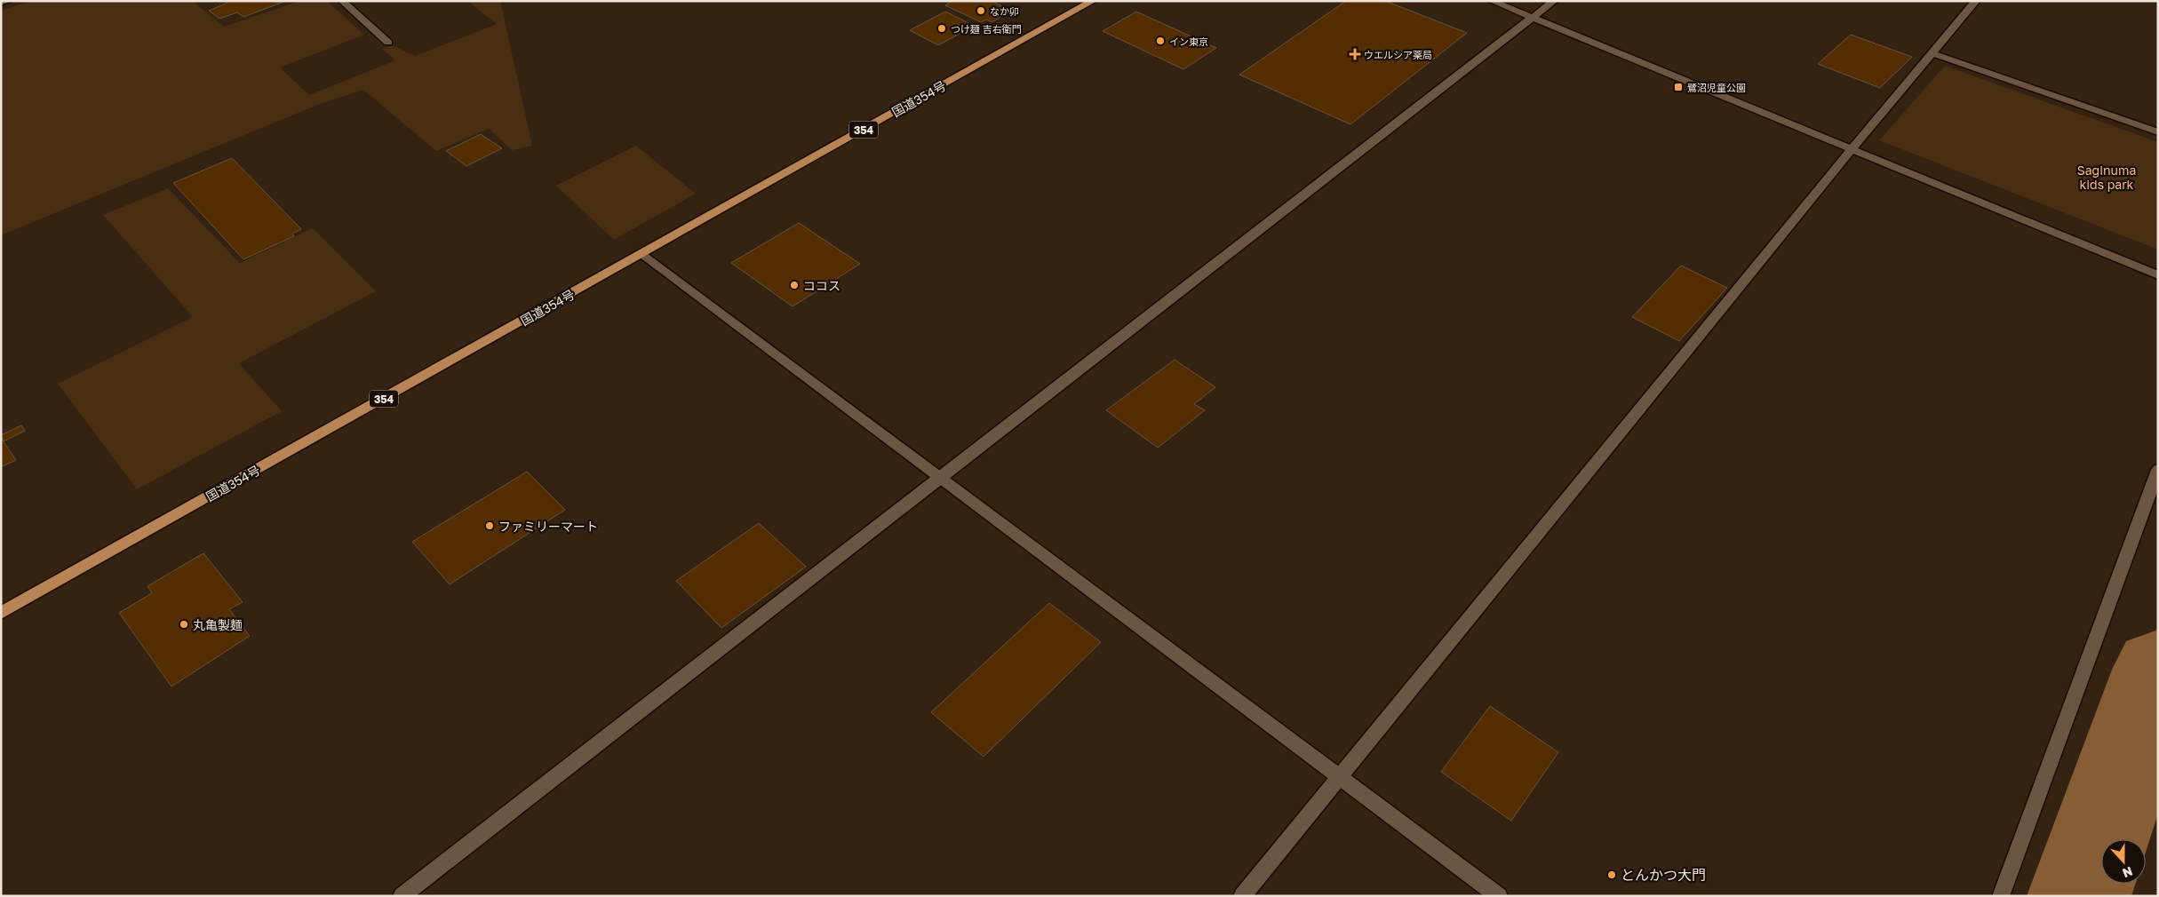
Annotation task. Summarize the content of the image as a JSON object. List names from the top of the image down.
{
  "streets": {
    "highway": ["国道354号", "354"]
  },
  "parks": ["Saginuma kids park"],
  "places": {
    "other": [
      "なか卯",
      "つけ麺 吉右衛門",
      "イン東京",
      "ココス",
      "ファミリーマート",
      "丸亀製麺",
      "とんかつ大門"
    ],
    "health": ["ウエルシア薬局"],
    "transit": ["鷺沼児童公園"]
  },
  "north": "bottom"
}
